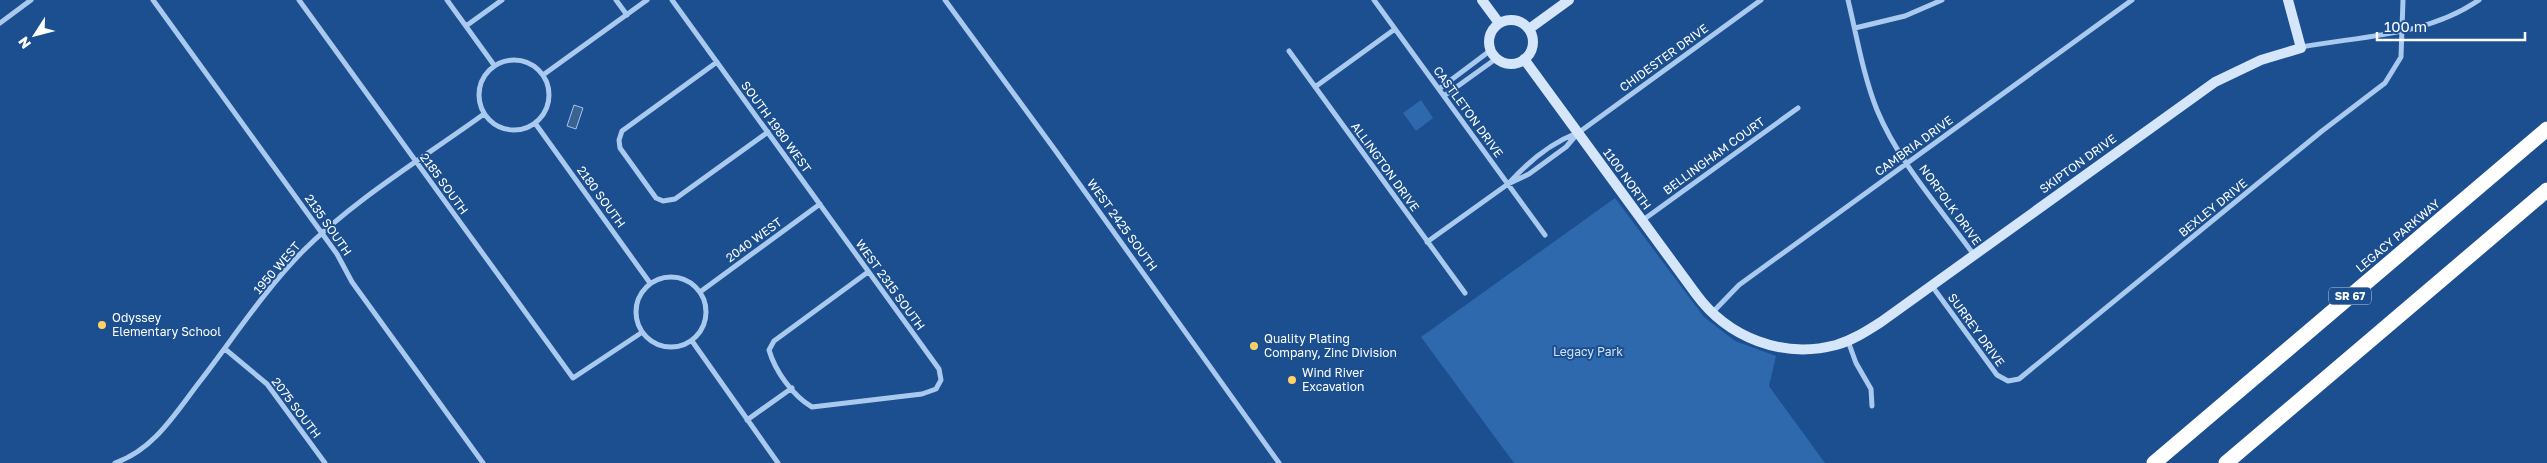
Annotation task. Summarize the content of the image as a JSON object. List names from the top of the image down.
{
  "streets": {
    "highway": ["LEGACY PARKWAY", "SR 67"],
    "street": [
      "CHIDESTER DRIVE",
      "CASTLETON DRIVE",
      "SOUTH 1980 WEST",
      "CAMBRIA DRIVE",
      "BELLINGHAM COURT",
      "SKIPTON DRIVE",
      "ALLINGTON DRIVE",
      "1100 NORTH",
      "2185 SOUTH",
      "2180 SOUTH",
      "NORFOLK DRIVE",
      "BEXLEY DRIVE",
      "2135 SOUTH",
      "WEST 2425 SOUTH",
      "2040 WEST",
      "1950 WEST",
      "WEST 2315 SOUTH",
      "SURREY DRIVE",
      "2075 SOUTH"
    ]
  },
  "crossings": [
    ["CHIDESTER DRIVE", "1100 NORTH"],
    ["SOUTH 1980 WEST", "2040 WEST"],
    ["SOUTH 1980 WEST", "WEST 2315 SOUTH"],
    ["CAMBRIA DRIVE", "SKIPTON DRIVE"],
    ["CAMBRIA DRIVE", "1100 NORTH"],
    ["CAMBRIA DRIVE", "NORFOLK DRIVE"],
    ["BELLINGHAM COURT", "1100 NORTH"],
    ["SKIPTON DRIVE", "1100 NORTH"],
    ["SKIPTON DRIVE", "NORFOLK DRIVE"],
    ["SKIPTON DRIVE", "BEXLEY DRIVE"],
    ["SKIPTON DRIVE", "SURREY DRIVE"],
    ["2185 SOUTH", "2180 SOUTH"],
    ["2185 SOUTH", "2040 WEST"],
    ["2185 SOUTH", "1950 WEST"],
    ["2180 SOUTH", "2040 WEST"],
    ["2180 SOUTH", "1950 WEST"],
    ["BEXLEY DRIVE", "SURREY DRIVE"],
    ["2135 SOUTH", "1950 WEST"],
    ["2040 WEST", "WEST 2315 SOUTH"],
    ["1950 WEST", "2075 SOUTH"]
  ],
  "parks": ["Legacy Park"],
  "places": ["Odyssey Elementary School", "Quality Plating Company, Zinc Division", "Wind River Excavation"],
  "scale_bar": "100 m",
  "north": "bottom left"
}
